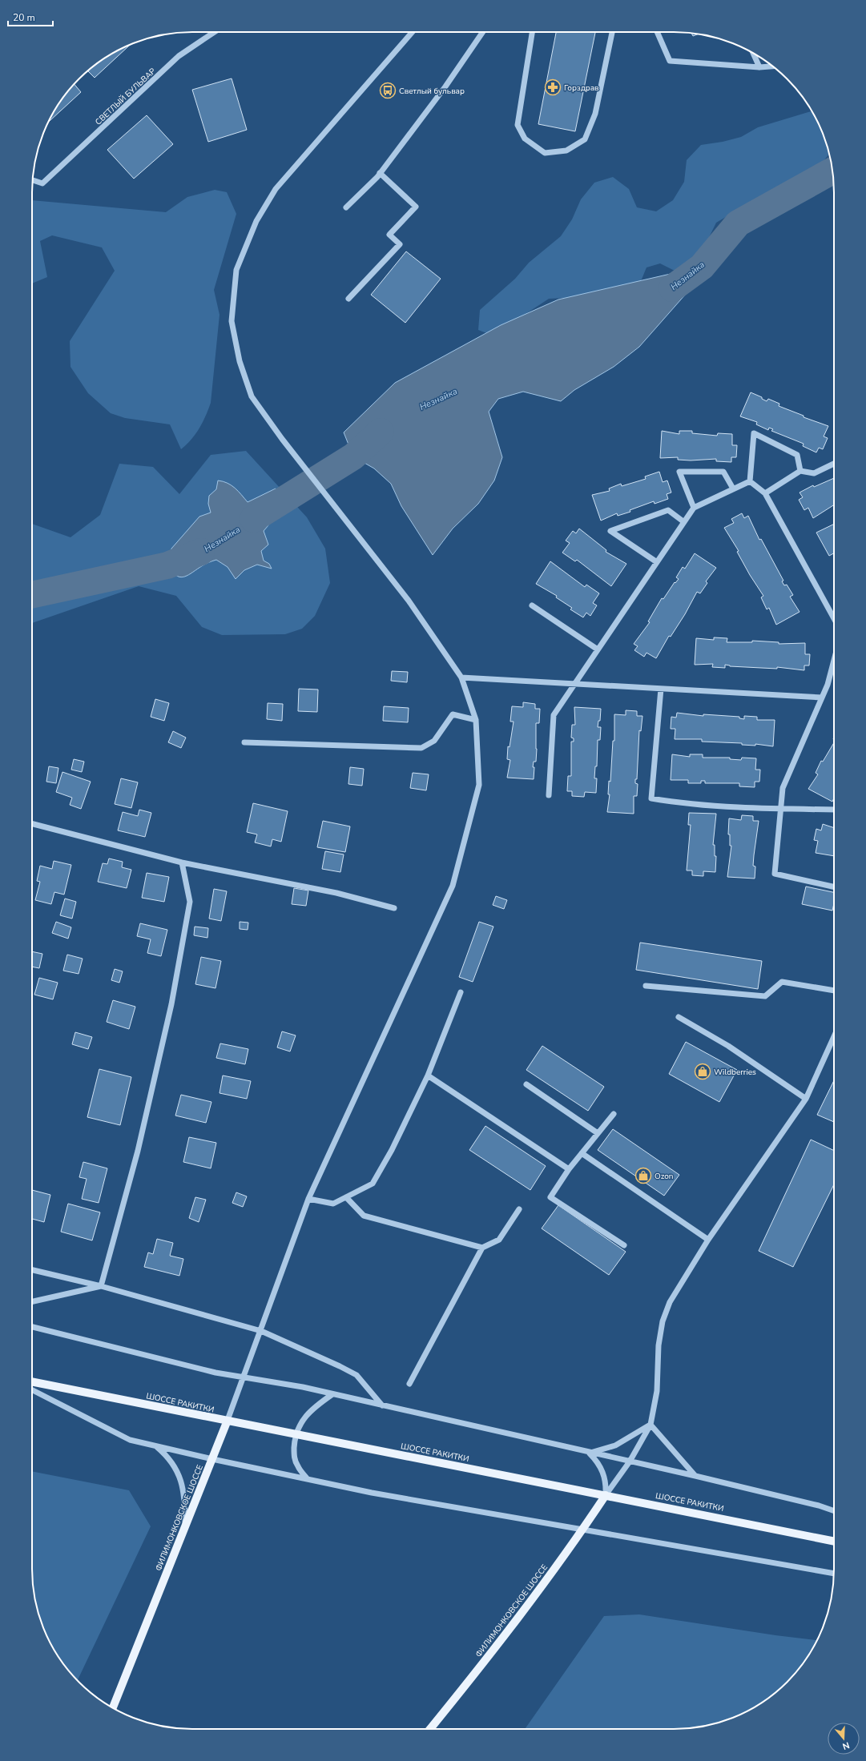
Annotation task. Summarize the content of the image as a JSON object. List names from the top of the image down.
{
  "streets": {
    "main road": ["ШОССЕ РАКИТКИ", "ФИЛИМОНКОВСКОЕ ШОССЕ"],
    "street": ["СВЕТЛЫЙ БУЛЬВАР"]
  },
  "crossings": [
    ["ШОССЕ РАКИТКИ", "ФИЛИМОНКОВСКОЕ ШОССЕ"]
  ],
  "water": ["Незнайка"],
  "places": {
    "pharmacy": ["Горздрав"],
    "bus stop": ["Светлый бульвар"],
    "shop": ["Wildberries", "Ozon"]
  },
  "scale_bar": "20 m",
  "north": "bottom"
}
